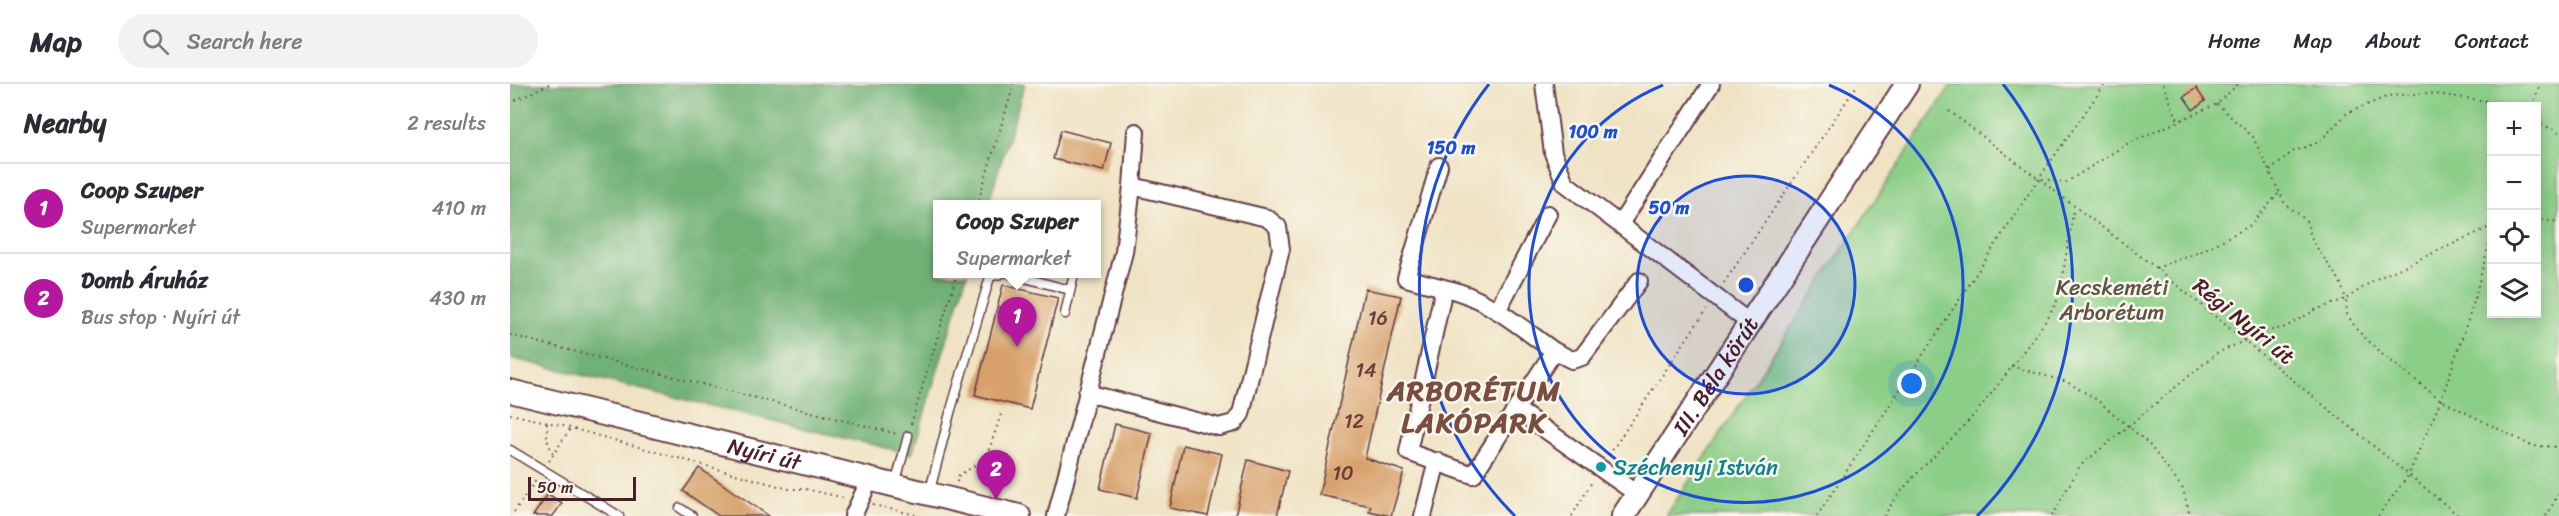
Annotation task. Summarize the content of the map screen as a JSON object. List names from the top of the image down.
{
  "streets": {
    "street": ["III. Béla körút", "Nyíri út"],
    "path": ["Régi Nyíri út"]
  },
  "districts": ["ARBORÉTUM LAKÓPARK"],
  "parks": ["Kecskeméti Arborétum"],
  "places": ["Széchenyi István"],
  "house_numbers": [
    "16",
    "14",
    "12",
    "10"
  ],
  "scale_bar": "50 m",
  "page": {
    "header": "Map",
    "search": "Search here",
    "nav": [
      "Home",
      "Map",
      "About",
      "Contact"
    ],
    "heading": ["Nearby", "2 results"],
    "map_buttons": ["+", "−"],
    "list": [
      {
        "mark": "1",
        "name": "Coop Szuper",
        "note": "Supermarket",
        "value": "410 m"
      },
      {
        "mark": "2",
        "name": "Domb Áruház",
        "note": "Bus stop · Nyíri út",
        "value": "430 m"
      }
    ],
    "popup": ["Coop Szuper", "Supermarket"],
    "pins": ["1", "2"],
    "scale": "50 m"
  },
  "rings": ["100 m", "150 m", "50 m"]
}
